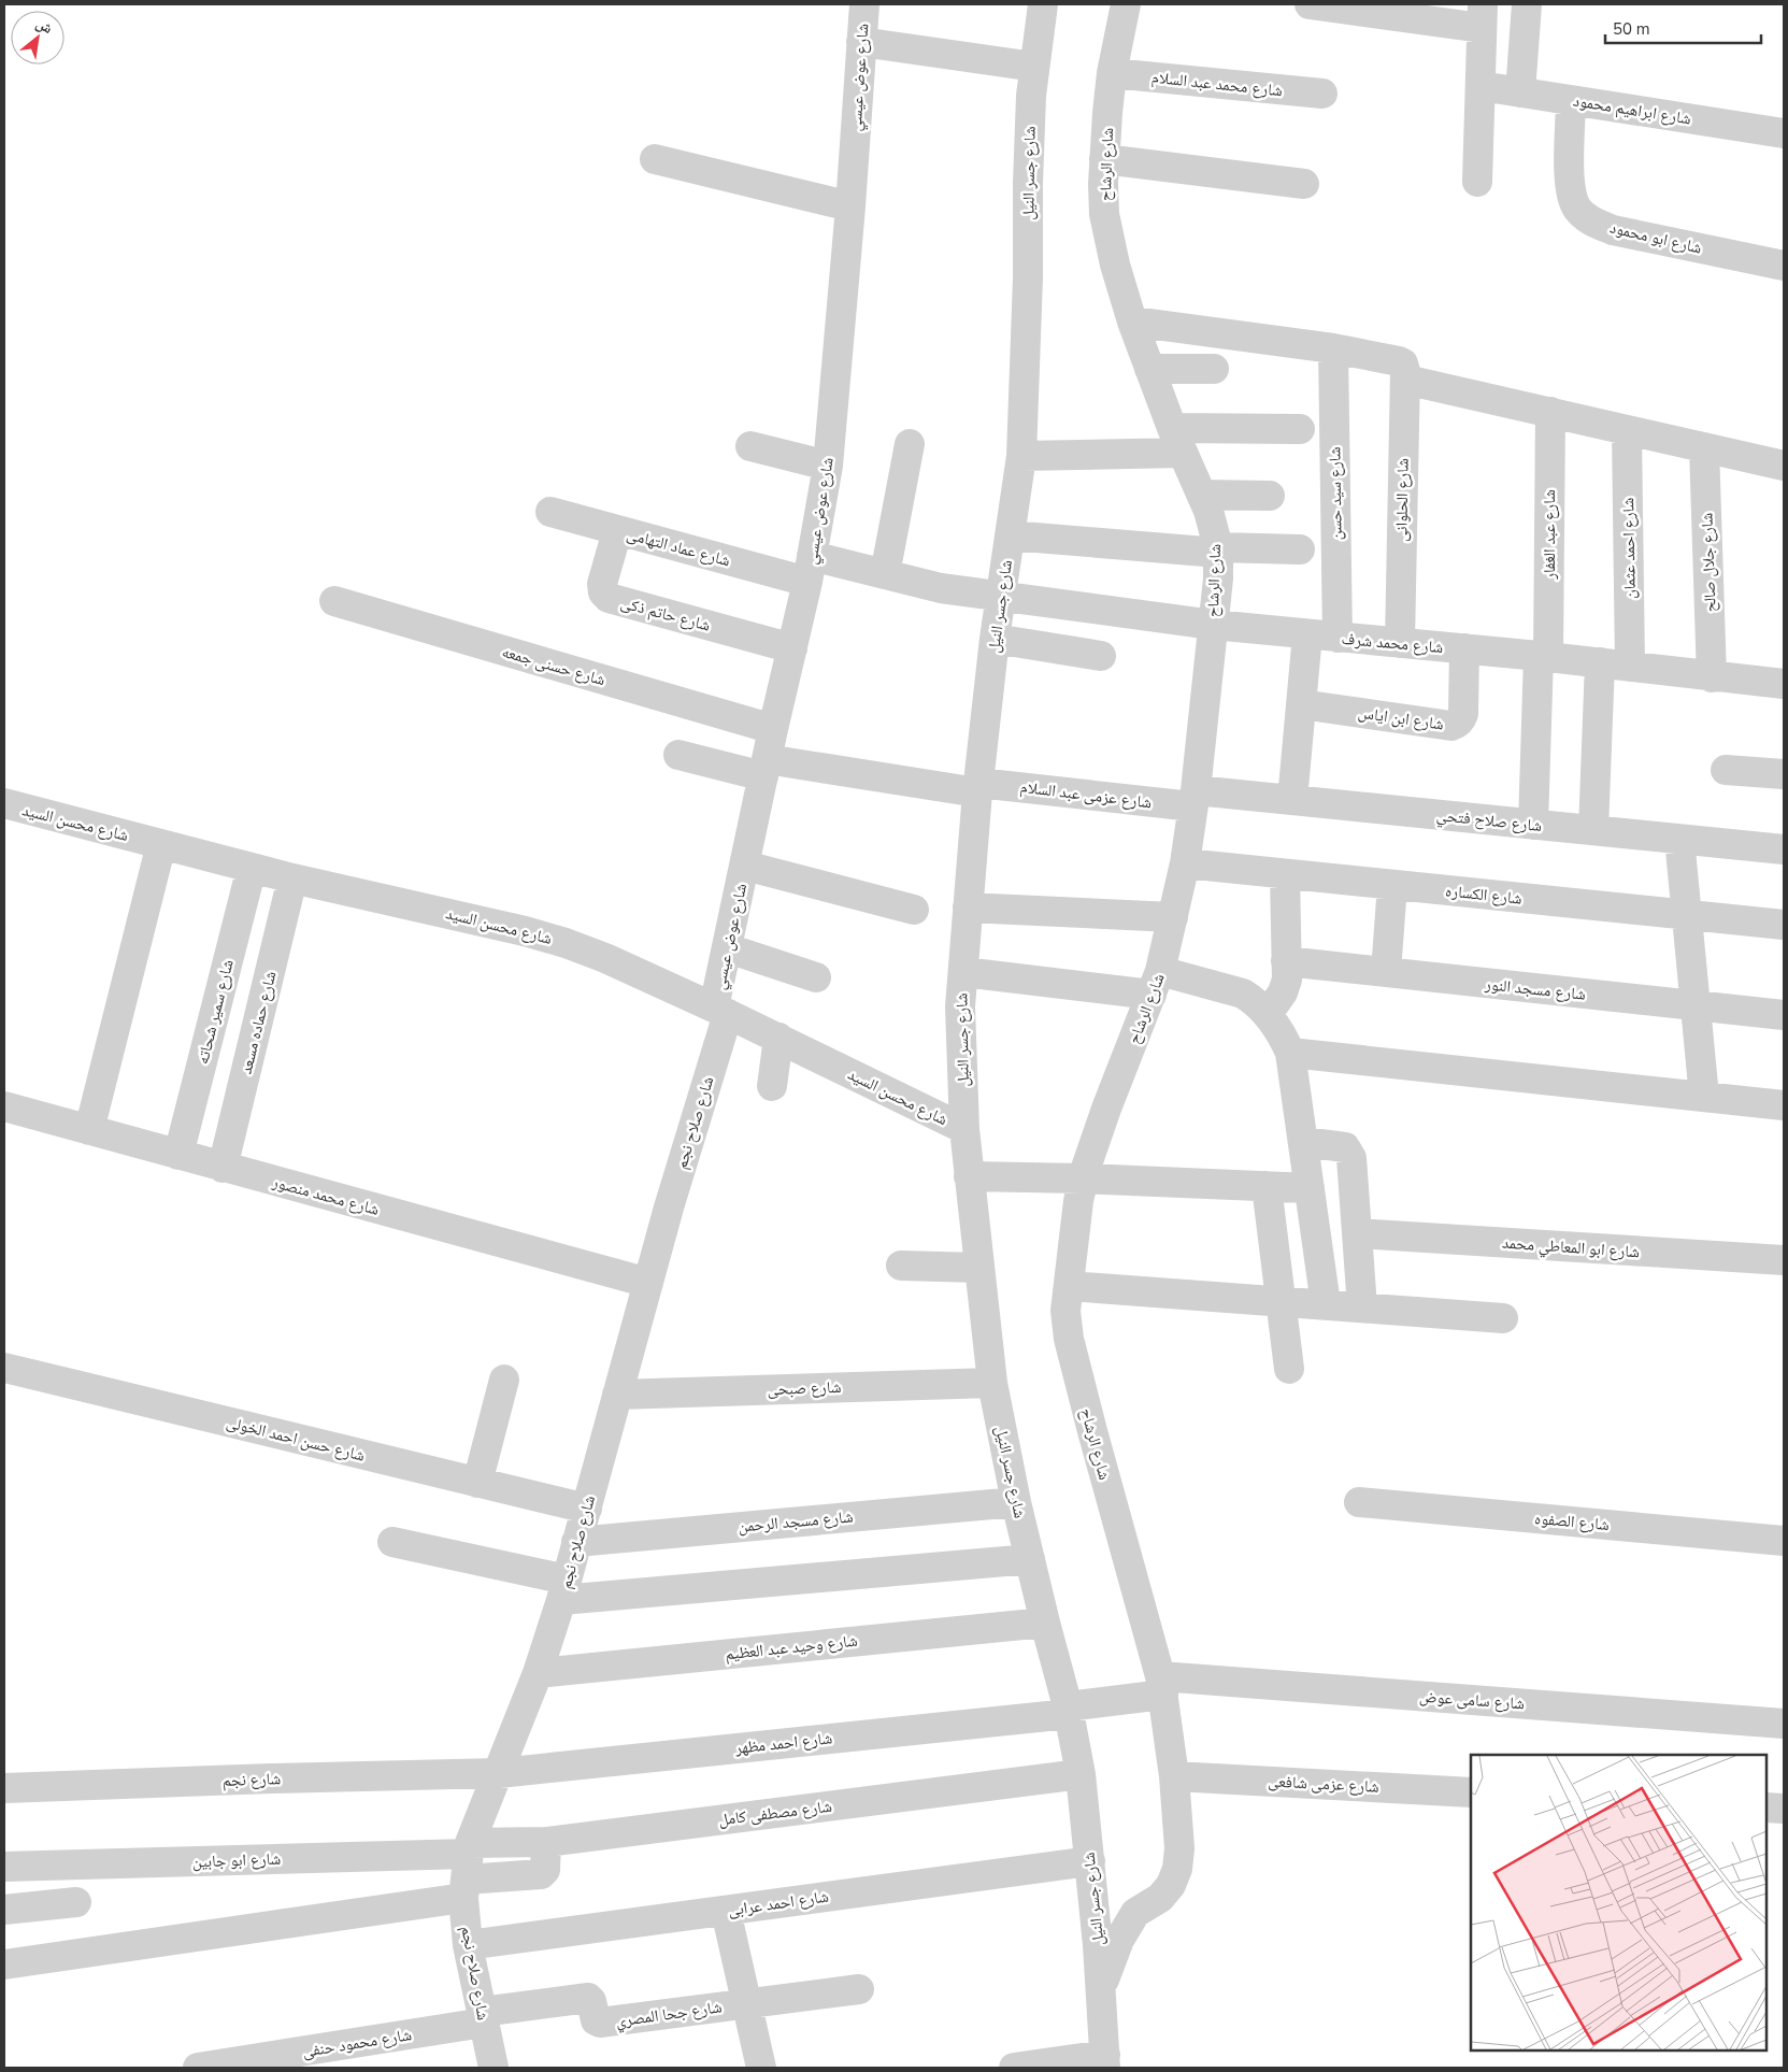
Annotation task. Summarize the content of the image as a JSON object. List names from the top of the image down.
{
  "streets": {
    "street": [
      "شارع عوض عيسي",
      "شارع محمد عبد السلام",
      "شارع ابراهيم محمود",
      "شارع الرشاح",
      "شارع جسر النيل",
      "شارع ابو محمود",
      "شارع سيد حسن",
      "شارع الحلوانى",
      "شارع عبد الغفار",
      "شارع عماد التهامى",
      "شارع احمد عثمان",
      "شارع جلال صالح",
      "شارع حاتم ذكى",
      "شارع محمد شرف",
      "شارع حسنى جمعه",
      "شارع ابن اياس",
      "شارع عزمى عبد السلام",
      "شارع صلاح فتحي",
      "شارع محسن السيد",
      "شارع الكساره",
      "شارع مسجد النور",
      "شارع سمير شحاته",
      "شارع حماده مسعد",
      "شارع صلاح نجم",
      "شارع محمد منصور",
      "شارع ابو المعاطي محمد",
      "شارع صبحى",
      "شارع حسن احمد الخولى",
      "شارع مسجد الرحمن",
      "شارع الصفوه",
      "شارع وحيد عبد العظيم",
      "شارع سامى عوض",
      "شارع احمد مظهر",
      "شارع نجم",
      "شارع عزمى شافعى",
      "شارع مصطفى كامل",
      "شارع ابو جابين",
      "شارع احمد عرابى",
      "شارع جحا المصري",
      "شارع محمود حنفى"
    ]
  },
  "crossings": [
    ["شارع عوض عيسي", "شارع عماد التهامى"],
    ["شارع عوض عيسي", "شارع حاتم ذكى"],
    ["شارع عوض عيسي", "شارع حسنى جمعه"],
    ["شارع عوض عيسي", "شارع عزمى عبد السلام"],
    ["شارع عوض عيسي", "شارع محسن السيد"],
    ["شارع عوض عيسي", "شارع صلاح نجم"],
    ["شارع محمد عبد السلام", "شارع الرشاح"],
    ["شارع ابراهيم محمود", "شارع ابو محمود"],
    ["شارع الرشاح", "شارع جسر النيل"],
    ["شارع الرشاح", "شارع محمد شرف"],
    ["شارع الرشاح", "شارع عزمى عبد السلام"],
    ["شارع الرشاح", "شارع صلاح فتحي"],
    ["شارع الرشاح", "شارع الكساره"],
    ["شارع الرشاح", "شارع سامى عوض"],
    ["شارع الرشاح", "شارع عزمى شافعى"],
    ["شارع جسر النيل", "شارع محمد شرف"],
    ["شارع جسر النيل", "شارع عزمى عبد السلام"],
    ["شارع جسر النيل", "شارع محسن السيد"],
    ["شارع جسر النيل", "شارع صبحى"],
    ["شارع جسر النيل", "شارع مسجد الرحمن"],
    ["شارع جسر النيل", "شارع وحيد عبد العظيم"],
    ["شارع جسر النيل", "شارع سامى عوض"],
    ["شارع جسر النيل", "شارع احمد مظهر"],
    ["شارع جسر النيل", "شارع مصطفى كامل"],
    ["شارع جسر النيل", "شارع احمد عرابى"],
    ["شارع سيد حسن", "شارع محمد شرف"],
    ["شارع الحلوانى", "شارع محمد شرف"],
    ["شارع عبد الغفار", "شارع محمد شرف"],
    ["شارع عبد الغفار", "شارع صلاح فتحي"],
    ["شارع عماد التهامى", "شارع حاتم ذكى"],
    ["شارع عماد التهامى", "شارع محمد شرف"],
    ["شارع احمد عثمان", "شارع محمد شرف"],
    ["شارع جلال صالح", "شارع محمد شرف"],
    ["شارع محمد شرف", "شارع ابن اياس"],
    ["شارع عزمى عبد السلام", "شارع صلاح فتحي"],
    ["شارع محسن السيد", "شارع سمير شحاته"],
    ["شارع محسن السيد", "شارع حماده مسعد"],
    ["شارع محسن السيد", "شارع صلاح نجم"],
    ["شارع سمير شحاته", "شارع محمد منصور"],
    ["شارع حماده مسعد", "شارع محمد منصور"],
    ["شارع صلاح نجم", "شارع محمد منصور"],
    ["شارع صلاح نجم", "شارع صبحى"],
    ["شارع صلاح نجم", "شارع حسن احمد الخولى"],
    ["شارع صلاح نجم", "شارع مسجد الرحمن"],
    ["شارع صلاح نجم", "شارع وحيد عبد العظيم"],
    ["شارع صلاح نجم", "شارع احمد مظهر"],
    ["شارع صلاح نجم", "شارع نجم"],
    ["شارع صلاح نجم", "شارع مصطفى كامل"],
    ["شارع صلاح نجم", "شارع ابو جابين"],
    ["شارع صلاح نجم", "شارع احمد عرابى"],
    ["شارع صلاح نجم", "شارع جحا المصري"],
    ["شارع صلاح نجم", "شارع محمود حنفى"],
    ["شارع سامى عوض", "شارع احمد مظهر"],
    ["شارع احمد مظهر", "شارع نجم"],
    ["شارع مصطفى كامل", "شارع ابو جابين"],
    ["شارع جحا المصري", "شارع محمود حنفى"]
  ],
  "scale_bar": "50 m",
  "north": "top right"
}
